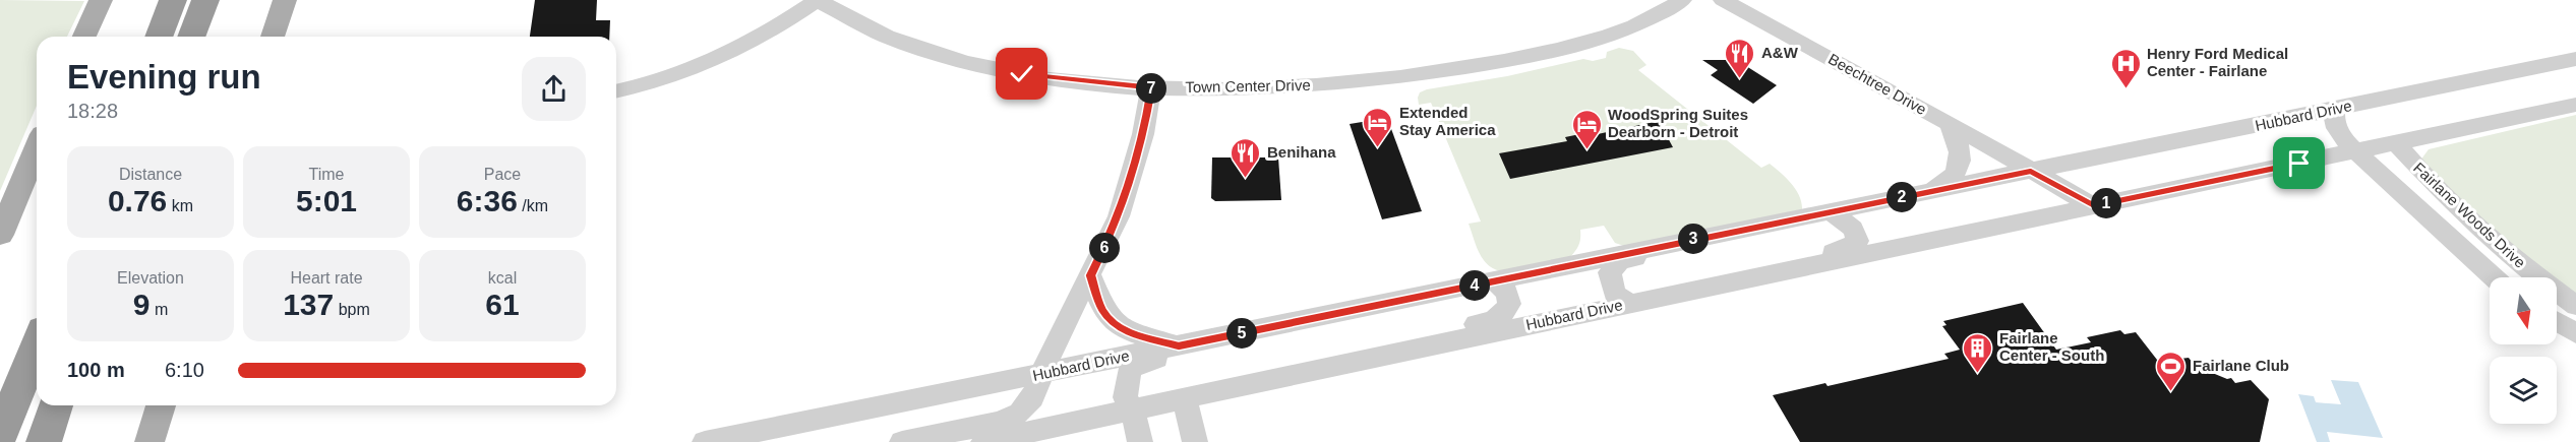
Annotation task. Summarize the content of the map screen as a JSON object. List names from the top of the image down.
{
  "streets": {
    "street": [
      "Beechtree Drive",
      "Town Center Drive",
      "Hubbard Drive",
      "Fairlane Woods Drive"
    ]
  },
  "crossings": [
    ["Beechtree Drive", "Hubbard Drive"],
    ["Hubbard Drive", "Fairlane Woods Drive"]
  ],
  "places": {
    "restaurant": ["A&W", "Benihana"],
    "hospital": ["Henry Ford Medical Center - Fairlane"],
    "hotel": ["Extended Stay America", "WoodSpring Suites Dearborn - Detroit"],
    "building": ["Fairlane Center - South"],
    "sports": ["Fairlane Club"]
  },
  "north": "bottom",
  "page": {
    "heading": ["Evening run", "18:28"],
    "pins": [
      "7",
      "2",
      "1",
      "3",
      "6",
      "4",
      "5"
    ],
    "stats": [
      ["Distance", "0.76 km"],
      ["Time", "5:01"],
      ["Pace", "6:36 /km"],
      ["Elevation", "9 m"],
      ["Heart rate", "137 bpm"],
      ["kcal", "61"]
    ],
    "list": [
      {
        "name": "100 m",
        "note": "6:10"
      }
    ]
  }
}
